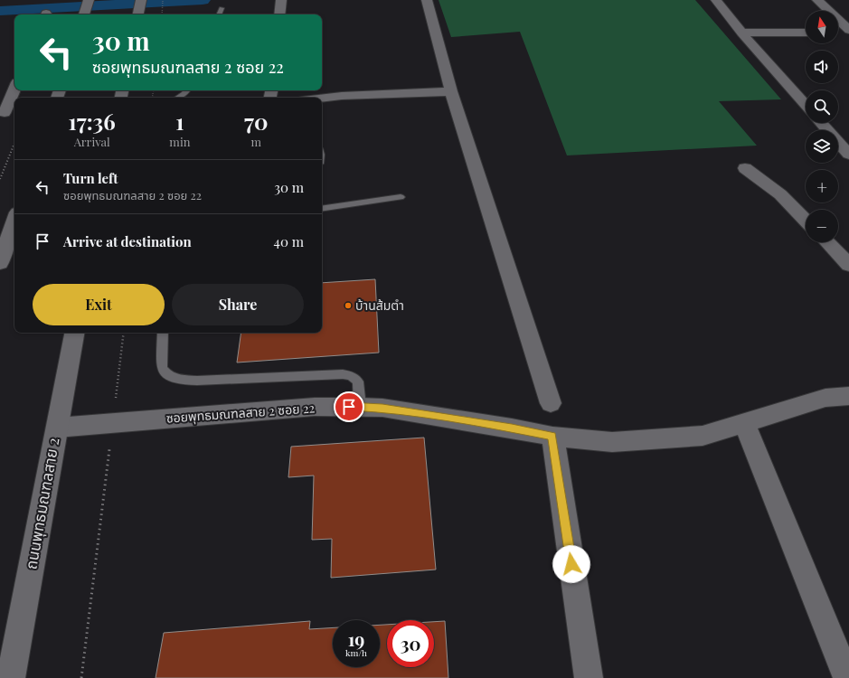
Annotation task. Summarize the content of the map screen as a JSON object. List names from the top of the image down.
{
  "streets": {
    "street": ["ซอยพุทธมณฑลสาย 2 ซอย 22", "ถนนพุทธมณฑลสาย 2"]
  },
  "crossings": [
    ["ซอยพุทธมณฑลสาย 2 ซอย 22", "ถนนพุทธมณฑลสาย 2"]
  ],
  "places": ["บ้านส้มตำ"],
  "north": "top",
  "page": {
    "map_buttons": ["+", "−"],
    "turn": ["30 m", "ซอยพุทธมณฑลสาย 2 ซอย 22"],
    "eta": [
      "17:36",
      "Arrival",
      "1",
      "min",
      "70",
      "m"
    ],
    "list": [
      {
        "name": "Turn left",
        "note": "ซอยพุทธมณฑลสาย 2 ซอย 22",
        "value": "30 m"
      },
      {
        "name": "Arrive at destination",
        "value": "40 m"
      }
    ],
    "buttons": ["Exit", "Share"],
    "speed": "19 km/h",
    "limit": "30"
  }
}
